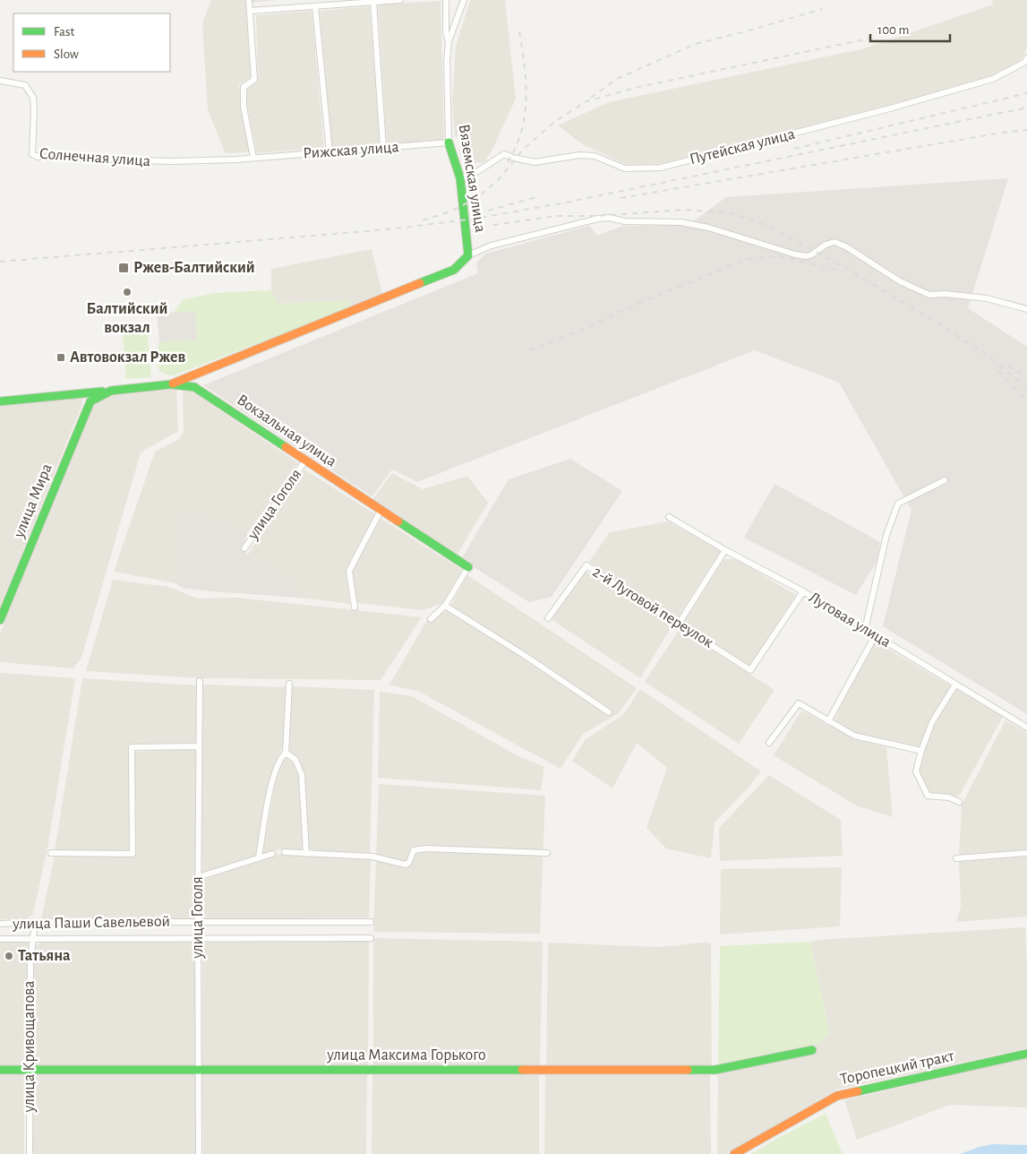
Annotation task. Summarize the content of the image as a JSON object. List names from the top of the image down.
{
  "streets": {
    "street": [
      "Путейская улица",
      "Рижская улица",
      "Солнечная улица",
      "Вяземская улица",
      "Вокзальная улица",
      "улица Мира",
      "улица Гоголя",
      "2-й Луговой переулок",
      "Луговая улица",
      "улица Паши Савельевой",
      "улица Кривощапова",
      "улица Максима Горького",
      "Торопецкий тракт"
    ]
  },
  "crossings": [
    ["Путейская улица", "Вяземская улица"],
    ["Рижская улица", "Солнечная улица"],
    ["Рижская улица", "Вяземская улица"],
    ["Вокзальная улица", "улица Мира"],
    ["Вокзальная улица", "улица Гоголя"],
    ["улица Гоголя", "улица Паши Савельевой"],
    ["улица Гоголя", "улица Максима Горького"],
    ["2-й Луговой переулок", "Луговая улица"],
    ["улица Паши Савельевой", "улица Кривощапова"],
    ["улица Кривощапова", "улица Максима Горького"]
  ],
  "places": {
    "transit": ["Ржев-Балтийский", "Автовокзал Ржев"],
    "other": ["Балтийский вокзал", "Татьяна"]
  },
  "legend": ["Fast", "Slow"],
  "scale_bar": "100 m"
}
